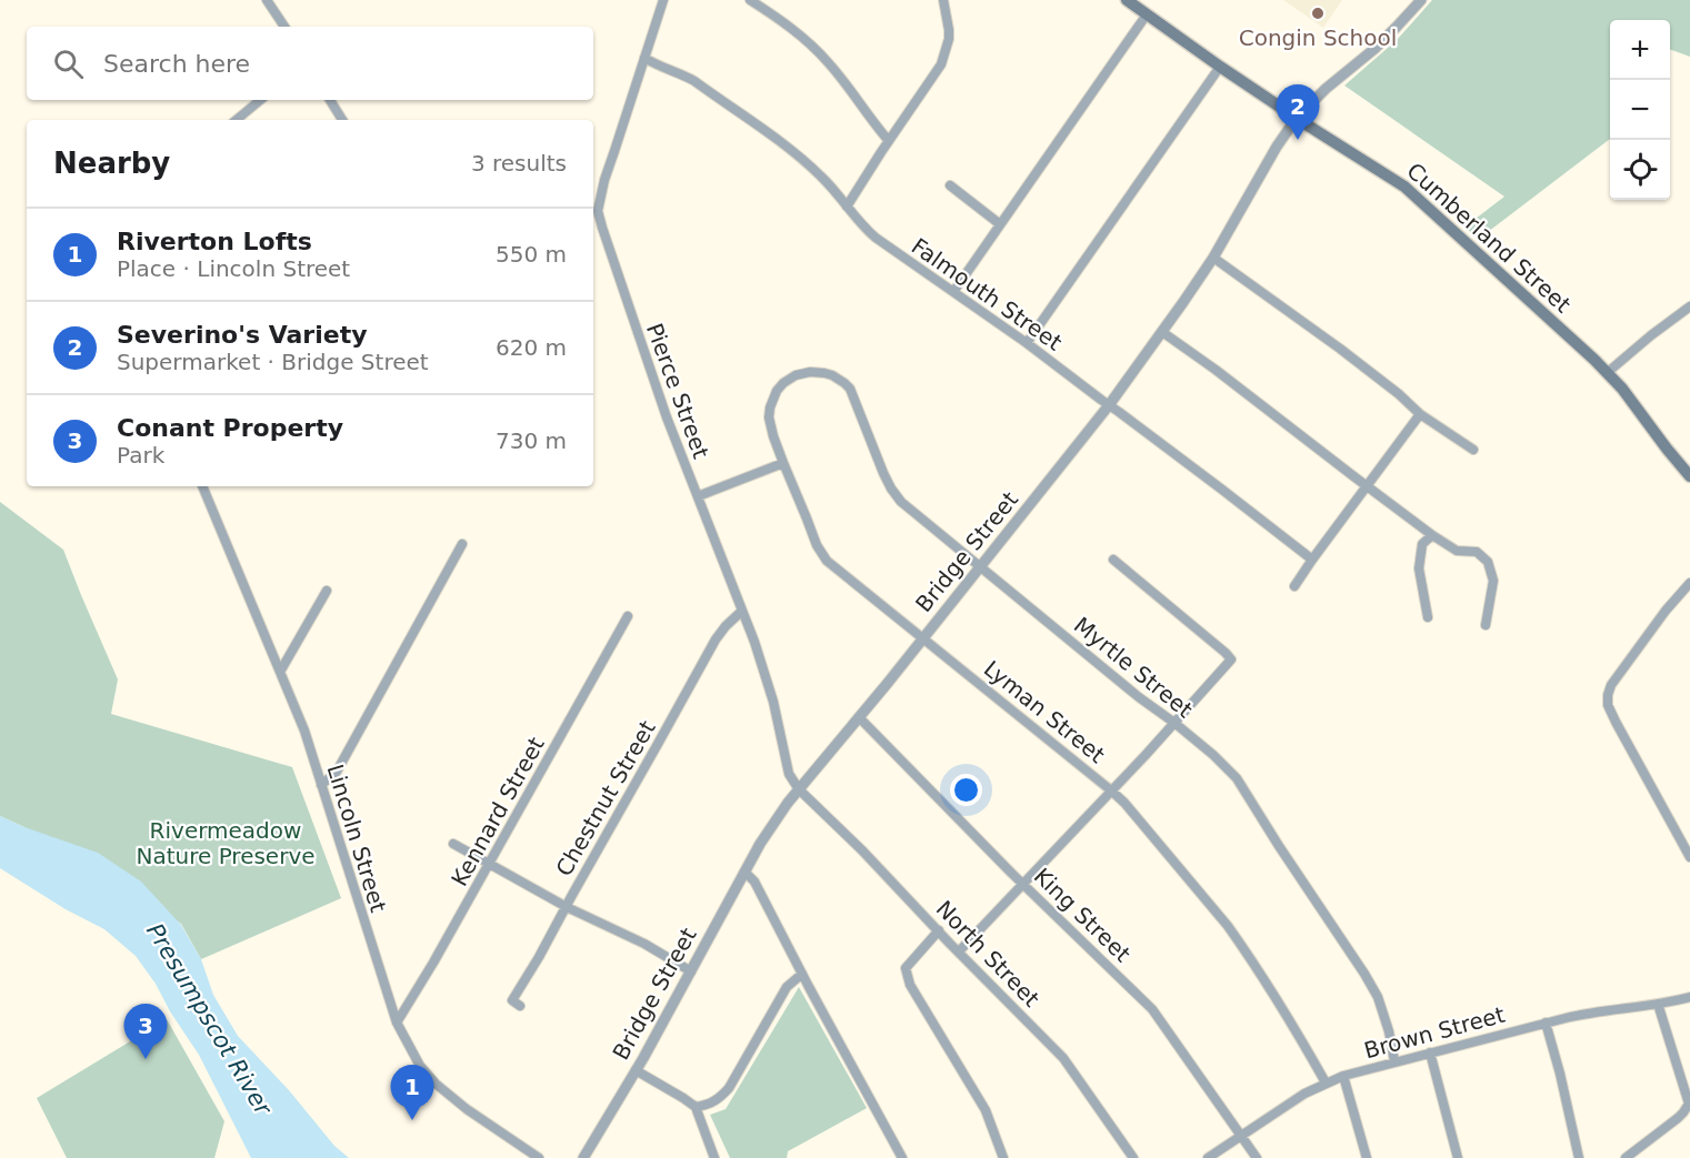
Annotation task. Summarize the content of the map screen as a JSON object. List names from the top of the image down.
{
  "streets": {
    "main road": ["Cumberland Street"],
    "street": [
      "Falmouth Street",
      "Pierce Street",
      "Bridge Street",
      "Myrtle Street",
      "Lyman Street",
      "Chestnut Street",
      "Kennard Street",
      "Lincoln Street",
      "King Street",
      "North Street",
      "Brown Street"
    ]
  },
  "crossings": [
    ["Cumberland Street", "Bridge Street"],
    ["Falmouth Street", "Pierce Street"],
    ["Falmouth Street", "Bridge Street"],
    ["Pierce Street", "Bridge Street"],
    ["Pierce Street", "Chestnut Street"],
    ["Pierce Street", "North Street"],
    ["Bridge Street", "Myrtle Street"],
    ["Bridge Street", "Lyman Street"],
    ["Bridge Street", "King Street"],
    ["Bridge Street", "North Street"],
    ["Myrtle Street", "Lyman Street"],
    ["Myrtle Street", "Brown Street"],
    ["Lyman Street", "Brown Street"],
    ["Kennard Street", "Lincoln Street"],
    ["King Street", "Brown Street"]
  ],
  "water": ["Presumpscot River"],
  "parks": ["Rivermeadow Nature Preserve"],
  "places": ["Congin School"],
  "page": {
    "map_buttons": ["+", "−"],
    "search": "Search here",
    "pins": ["2", "3", "1"],
    "heading": ["Nearby", "3 results"],
    "list": [
      {
        "mark": "1",
        "name": "Riverton Lofts",
        "note": "Place · Lincoln Street",
        "value": "550 m"
      },
      {
        "mark": "2",
        "name": "Severino's Variety",
        "note": "Supermarket · Bridge Street",
        "value": "620 m"
      },
      {
        "mark": "3",
        "name": "Conant Property",
        "note": "Park",
        "value": "730 m"
      }
    ]
  }
}
